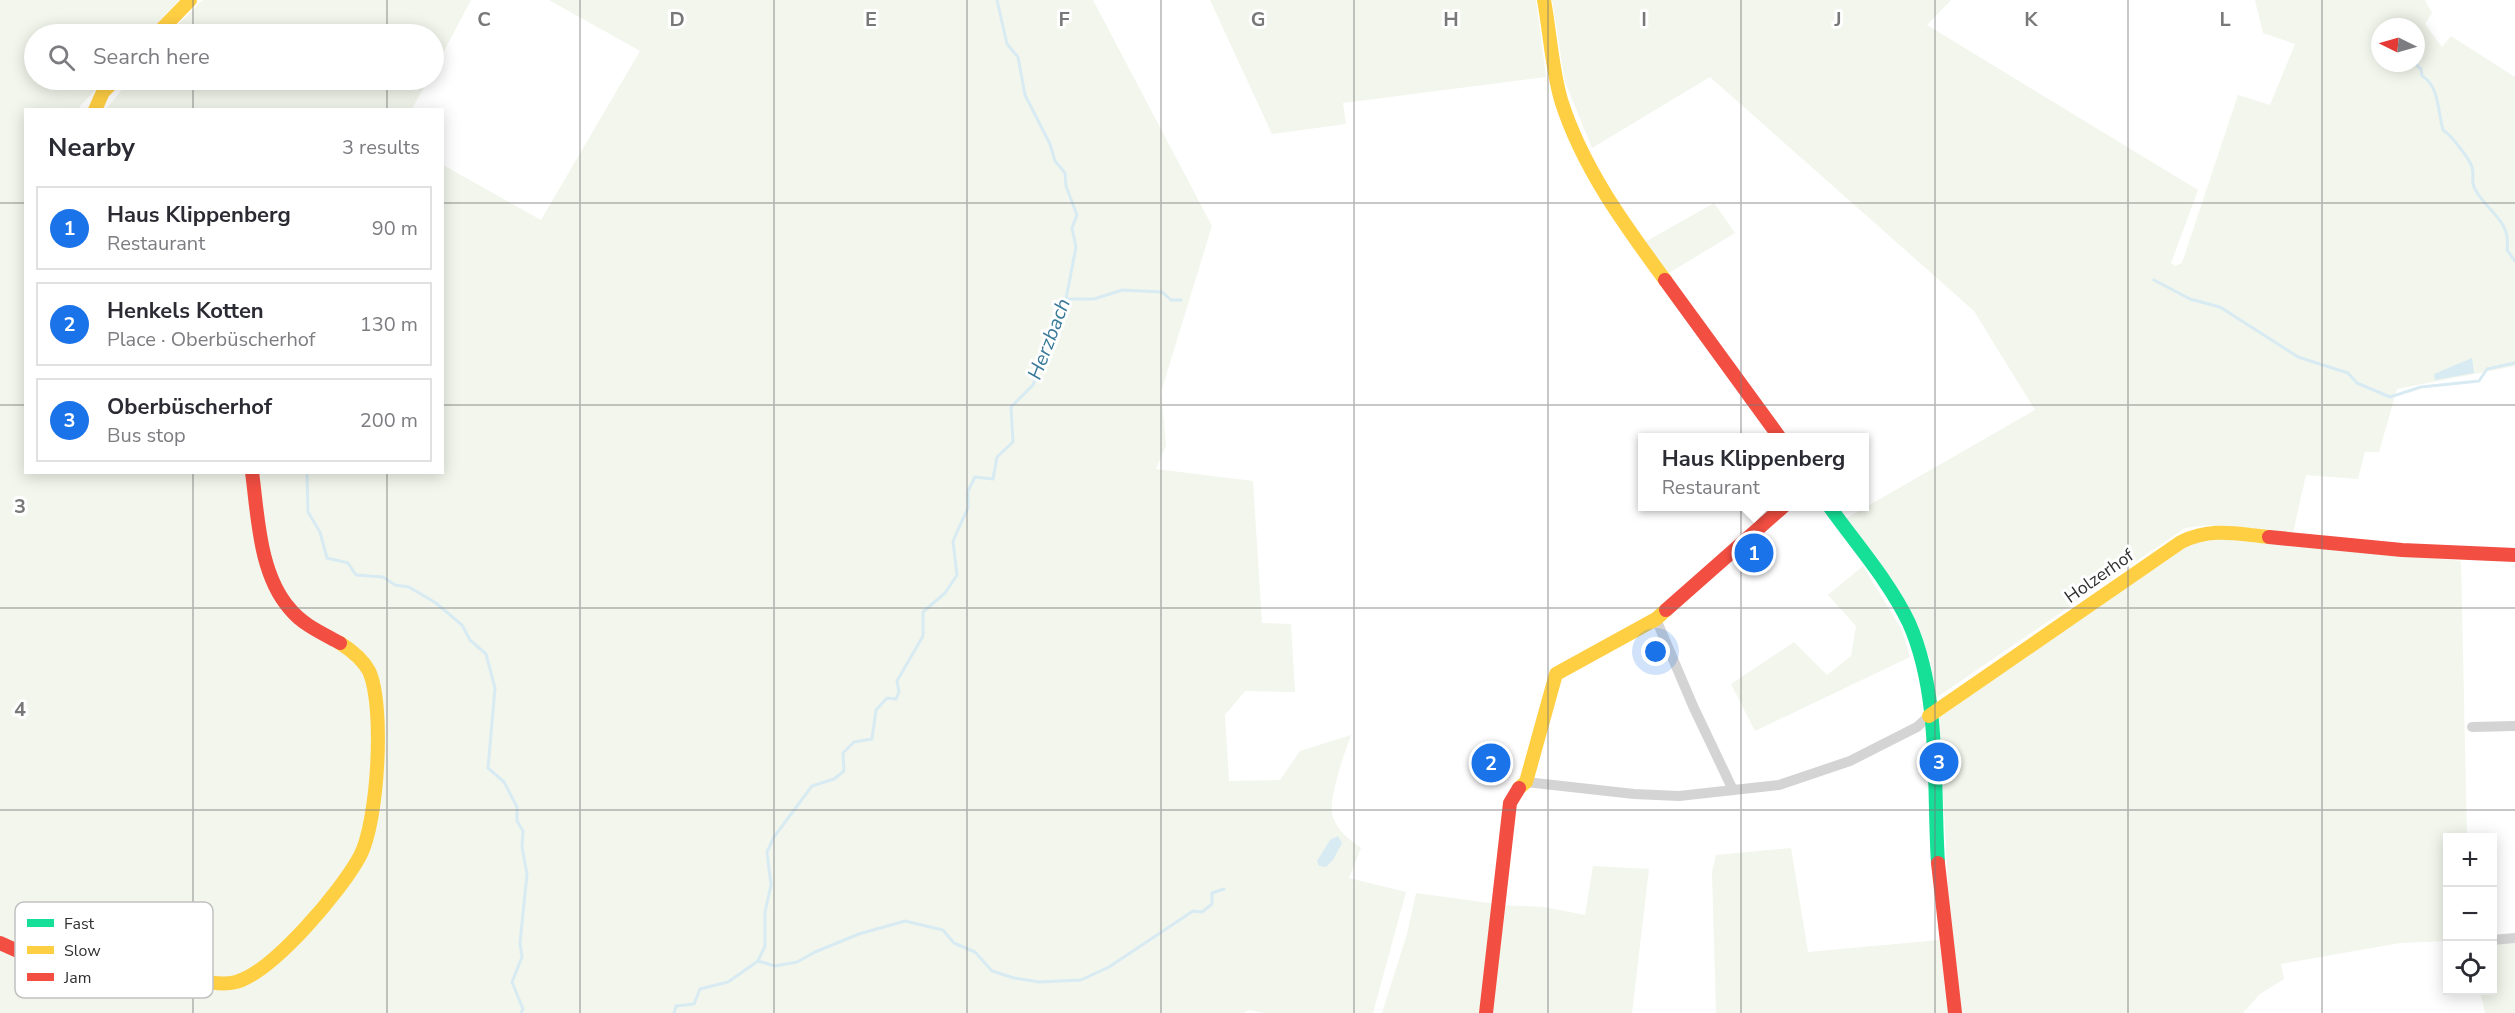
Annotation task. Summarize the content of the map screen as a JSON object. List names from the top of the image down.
{
  "streets": {
    "street": ["Holzerhof"]
  },
  "water": ["Herzbach"],
  "legend": ["Fast", "Slow", "Jam"],
  "north": "left",
  "page": {
    "search": "Search here",
    "heading": ["Nearby", "3 results"],
    "list": [
      {
        "mark": "1",
        "name": "Haus Klippenberg",
        "note": "Restaurant",
        "value": "90 m"
      },
      {
        "mark": "2",
        "name": "Henkels Kotten",
        "note": "Place · Oberbüscherhof",
        "value": "130 m"
      },
      {
        "mark": "3",
        "name": "Oberbüscherhof",
        "note": "Bus stop",
        "value": "200 m"
      }
    ],
    "popup": ["Haus Klippenberg", "Restaurant"],
    "pins": ["1", "3", "2"],
    "map_buttons": ["+", "−"]
  },
  "grid": {
    "columns": [
      "C",
      "D",
      "E",
      "F",
      "G",
      "H",
      "I",
      "J",
      "K",
      "L"
    ],
    "rows": ["3", "4"]
  }
}
